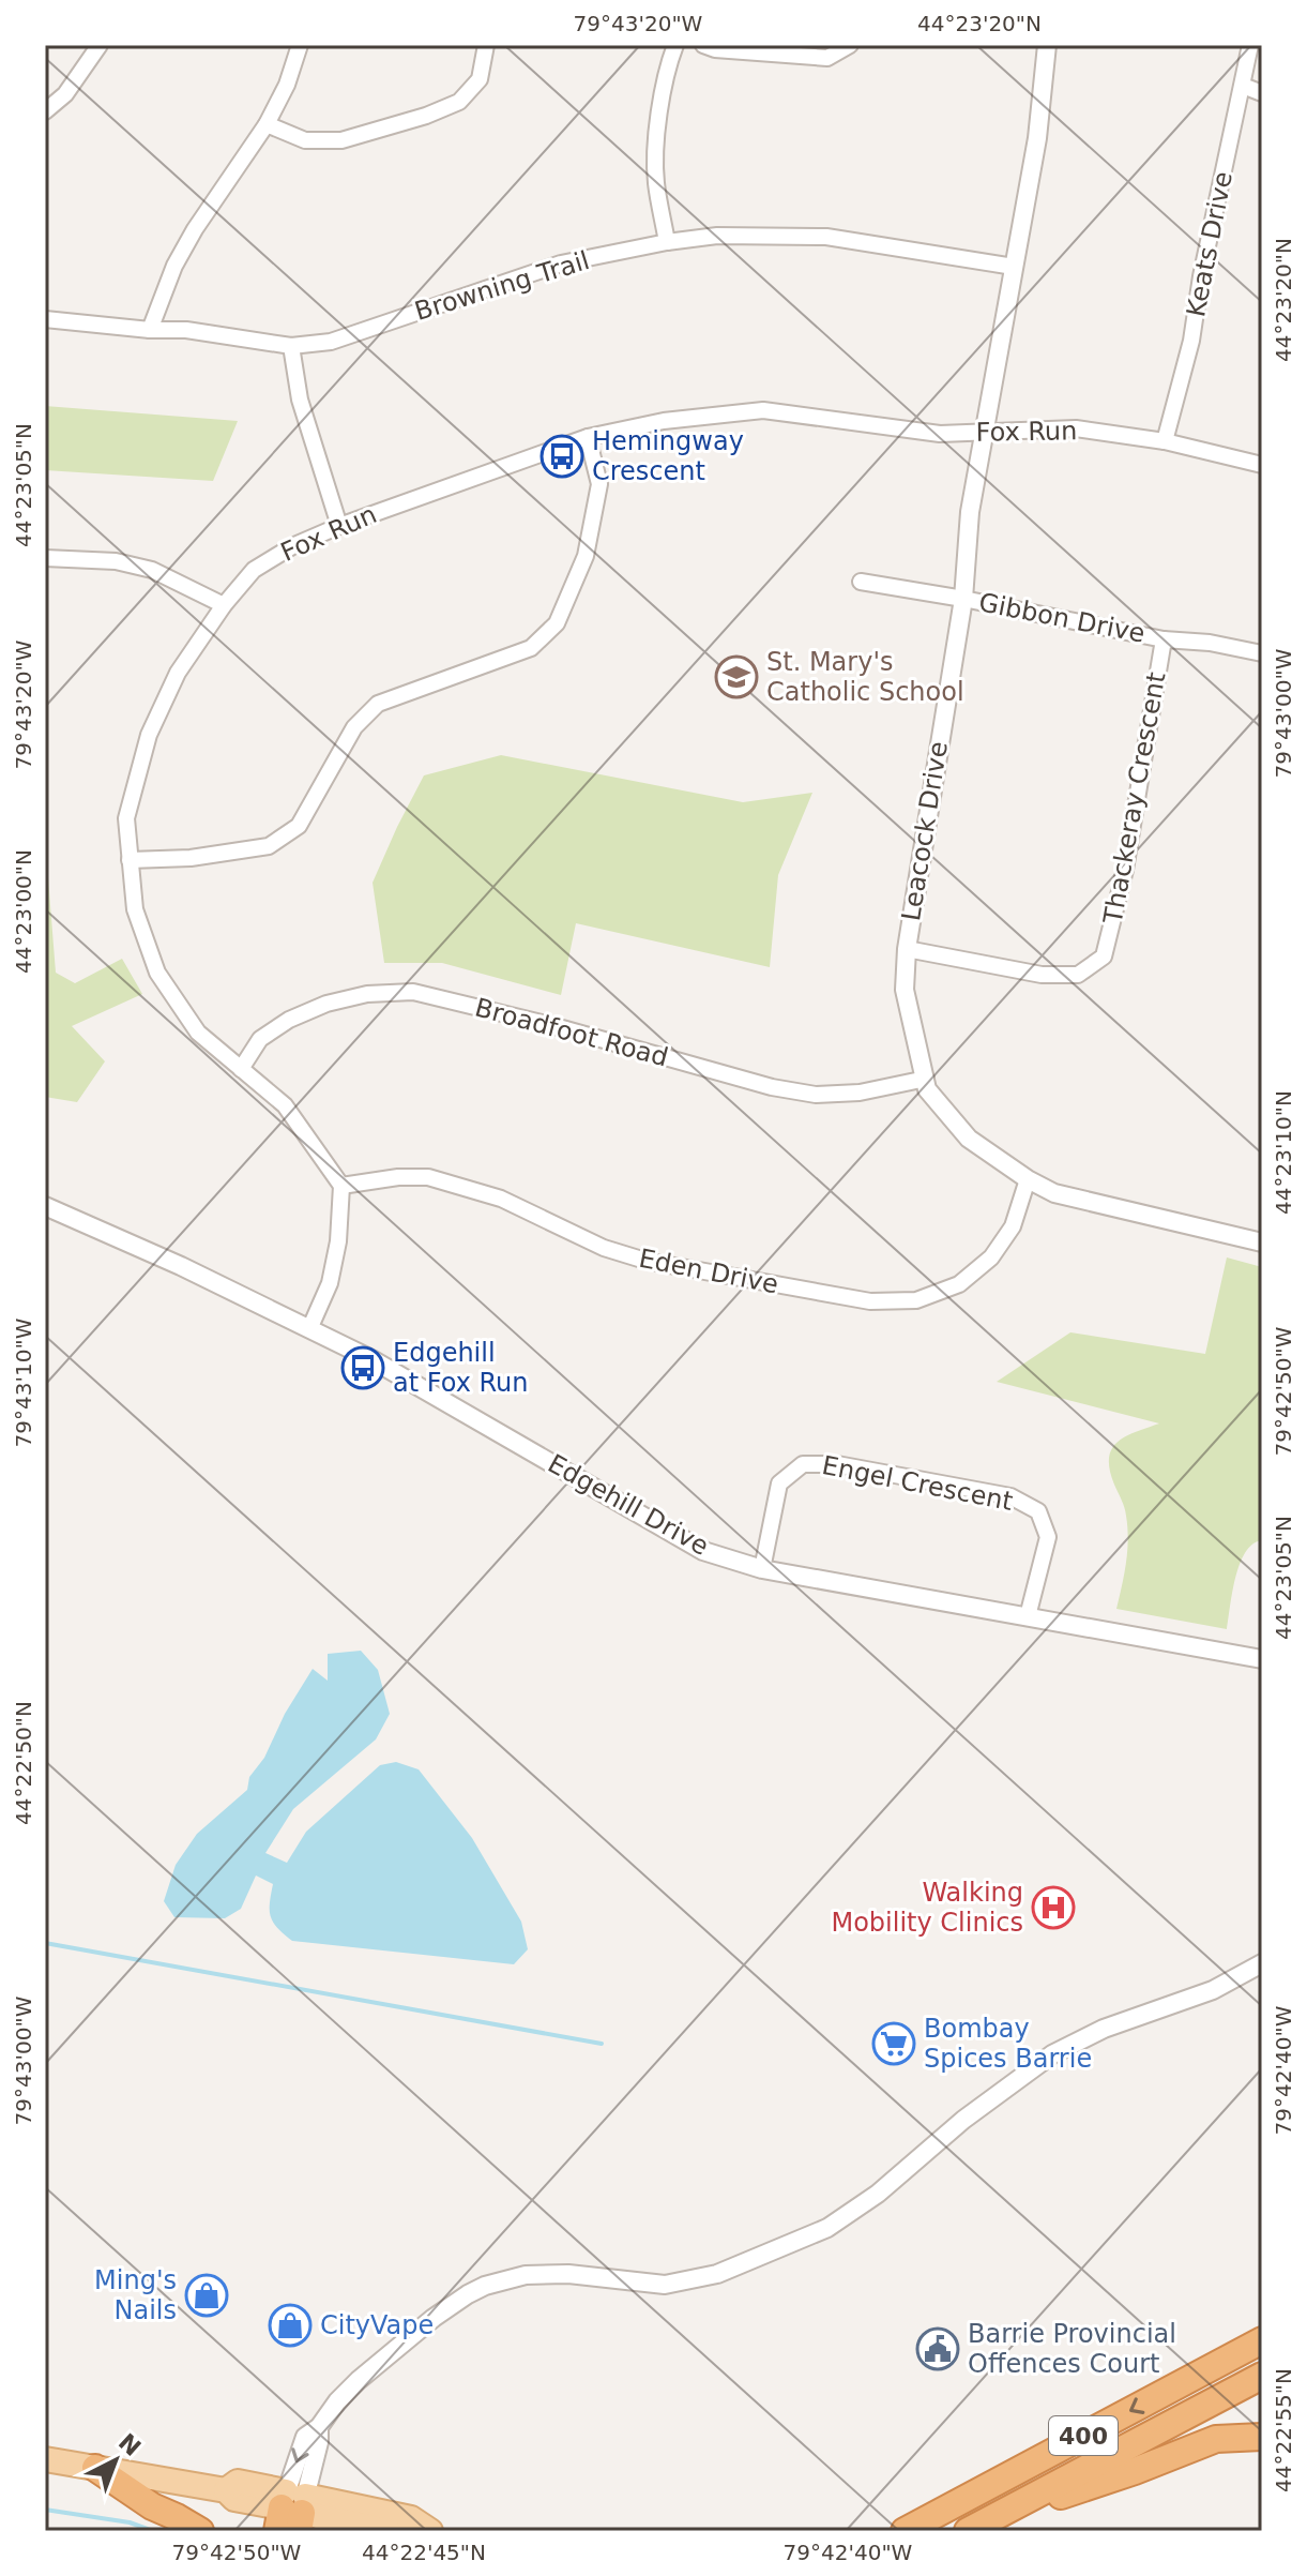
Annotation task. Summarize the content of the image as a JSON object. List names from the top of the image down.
{
  "streets": {
    "highway": ["400"],
    "street": [
      "Keats Drive",
      "Browning Trail",
      "Fox Run",
      "Gibbon Drive",
      "Thackeray Crescent",
      "Leacock Drive",
      "Broadfoot Road",
      "Eden Drive",
      "Engel Crescent",
      "Edgehill Drive"
    ]
  },
  "crossings": [
    ["Keats Drive", "Fox Run"],
    ["Browning Trail", "Leacock Drive"],
    ["Fox Run", "Leacock Drive"],
    ["Fox Run", "Broadfoot Road"],
    ["Fox Run", "Eden Drive"],
    ["Gibbon Drive", "Thackeray Crescent"],
    ["Gibbon Drive", "Leacock Drive"],
    ["Thackeray Crescent", "Leacock Drive"],
    ["Leacock Drive", "Broadfoot Road"],
    ["Leacock Drive", "Eden Drive"],
    ["Engel Crescent", "Edgehill Drive"]
  ],
  "places": {
    "bus stop": ["Hemingway Crescent", "Edgehill at Fox Run"],
    "school or university": ["St. Mary's Catholic School"],
    "hospital": ["Walking Mobility Clinics"],
    "supermarket": ["Bombay Spices Barrie"],
    "shop": ["Ming's Nails", "CityVape"],
    "public building": ["Barrie Provincial Offences Court"]
  },
  "north": "top right",
  "coordinates": [
    "79°43'20\"W",
    "44°23'20\"N",
    "44°23'05\"N",
    "79°43'00\"W",
    "44°23'00\"N",
    "44°23'10\"N",
    "79°43'10\"W",
    "79°42'50\"W",
    "44°22'50\"N",
    "79°42'40\"W",
    "44°22'55\"N",
    "44°22'45\"N"
  ]
}
